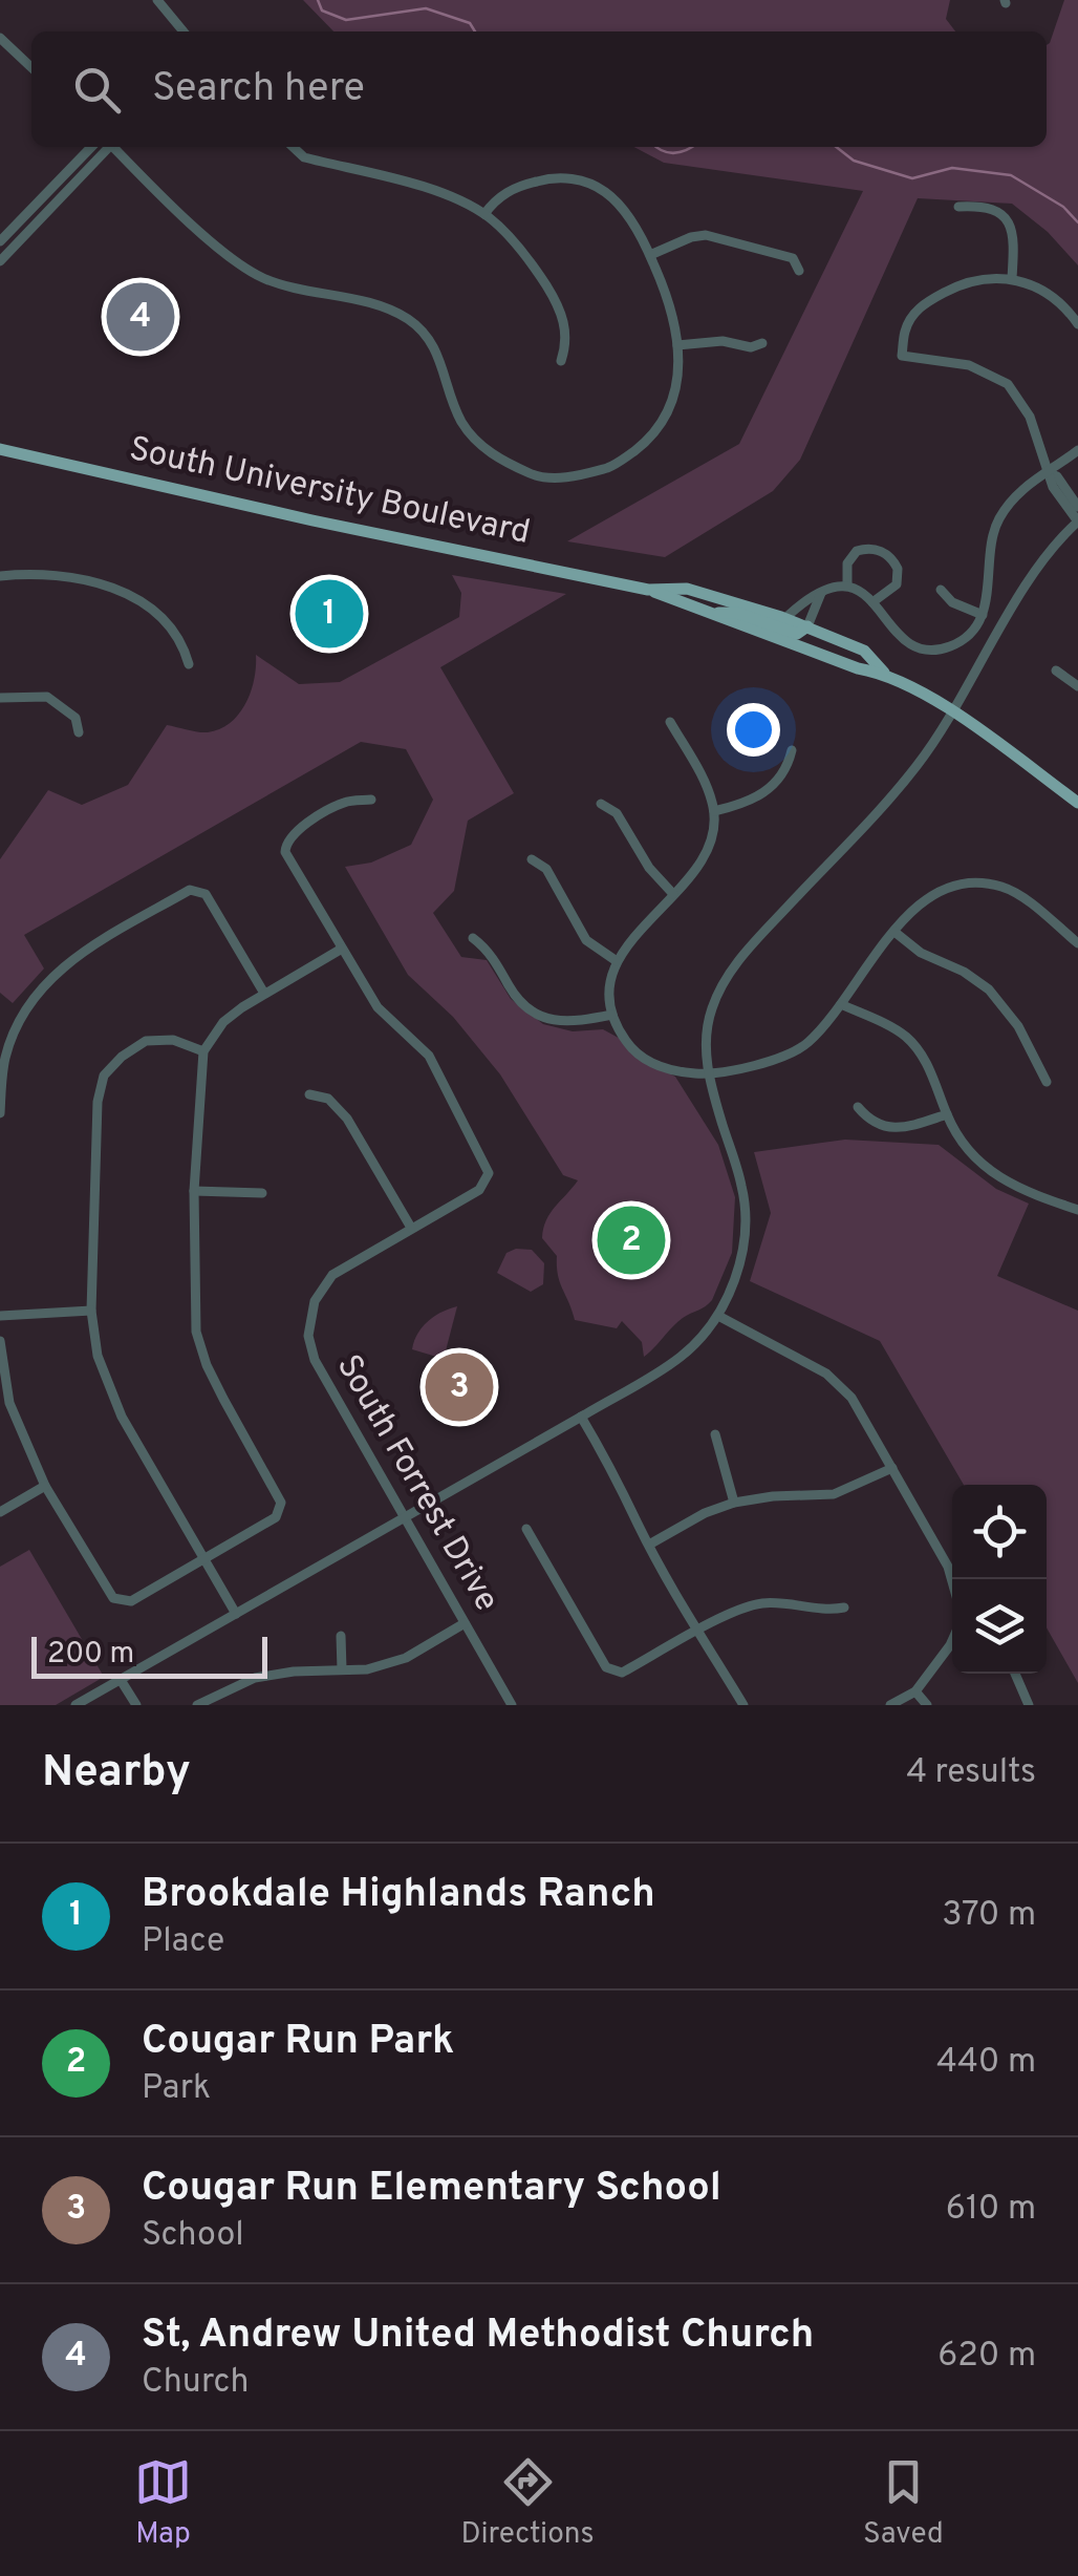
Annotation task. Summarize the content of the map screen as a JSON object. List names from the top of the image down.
{
  "streets": {
    "main road": ["South University Boulevard"],
    "street": ["South Forrest Drive"]
  },
  "scale_bar": "200 m",
  "page": {
    "search": "Search here",
    "pins": [
      "4",
      "1",
      "2",
      "3"
    ],
    "scale": "200 m",
    "heading": ["Nearby", "4 results"],
    "list": [
      {
        "mark": "1",
        "name": "Brookdale Highlands Ranch",
        "note": "Place",
        "value": "370 m"
      },
      {
        "mark": "2",
        "name": "Cougar Run Park",
        "note": "Park",
        "value": "440 m"
      },
      {
        "mark": "3",
        "name": "Cougar Run Elementary School",
        "note": "School",
        "value": "610 m"
      },
      {
        "mark": "4",
        "name": "St, Andrew United Methodist Church",
        "note": "Church",
        "value": "620 m"
      }
    ],
    "nav": ["Map", "Directions", "Saved"]
  }
}
